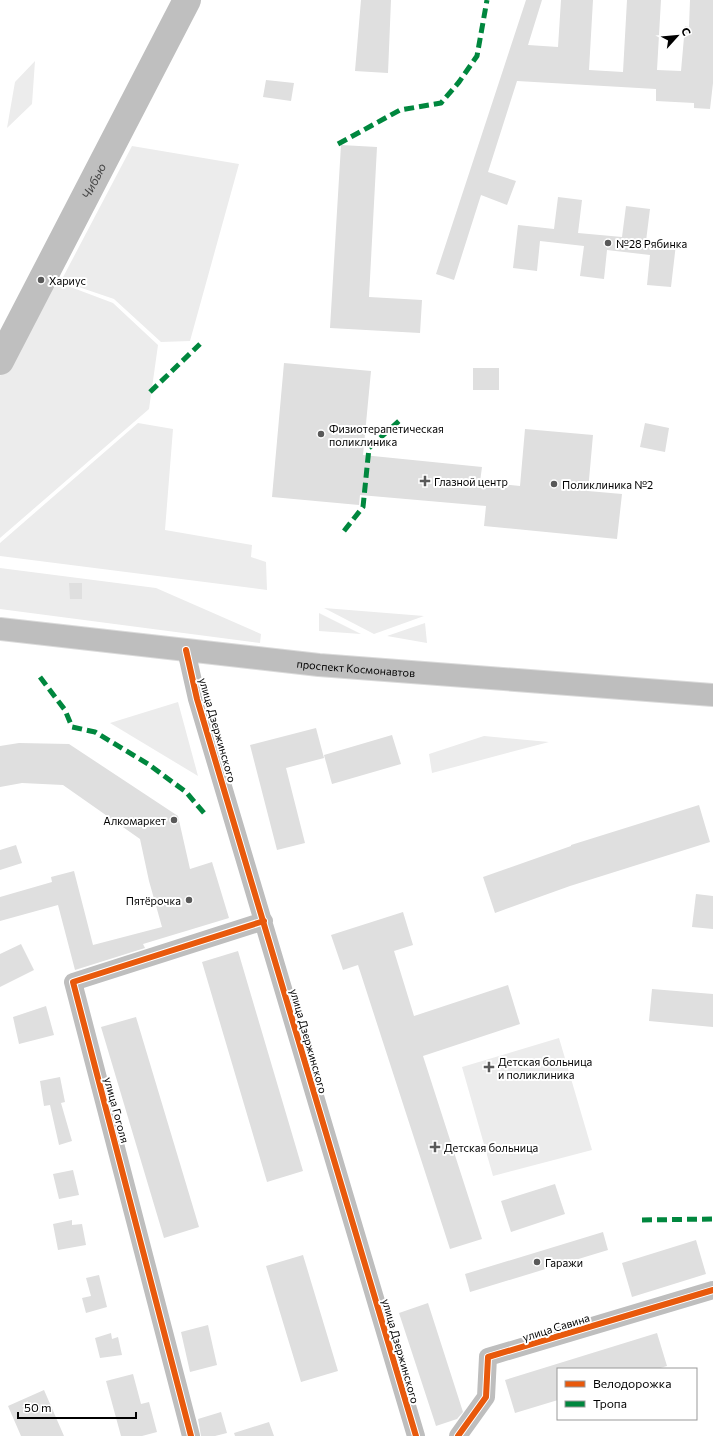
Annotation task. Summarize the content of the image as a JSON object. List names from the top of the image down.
{
  "streets": {
    "main road": ["проспект Космонавтов"],
    "street": ["улица Дзержинского", "улица Гоголя", "улица Савина"]
  },
  "crossings": [
    ["проспект Космонавтов", "улица Дзержинского"],
    ["улица Дзержинского", "улица Гоголя"]
  ],
  "water": ["Чибью"],
  "places": {
    "other": [
      "№28 Рябинка",
      "Хариус",
      "Физиотерапетическая поликлиника",
      "Поликлиника №2",
      "Алкомаркет",
      "Пятёрочка",
      "Гаражи"
    ],
    "health": ["Глазной центр", "Детская больница и поликлиника", "Детская больница"]
  },
  "legend": ["Велодорожка", "Тропа"],
  "scale_bar": "50 m",
  "north": "top right"
}
